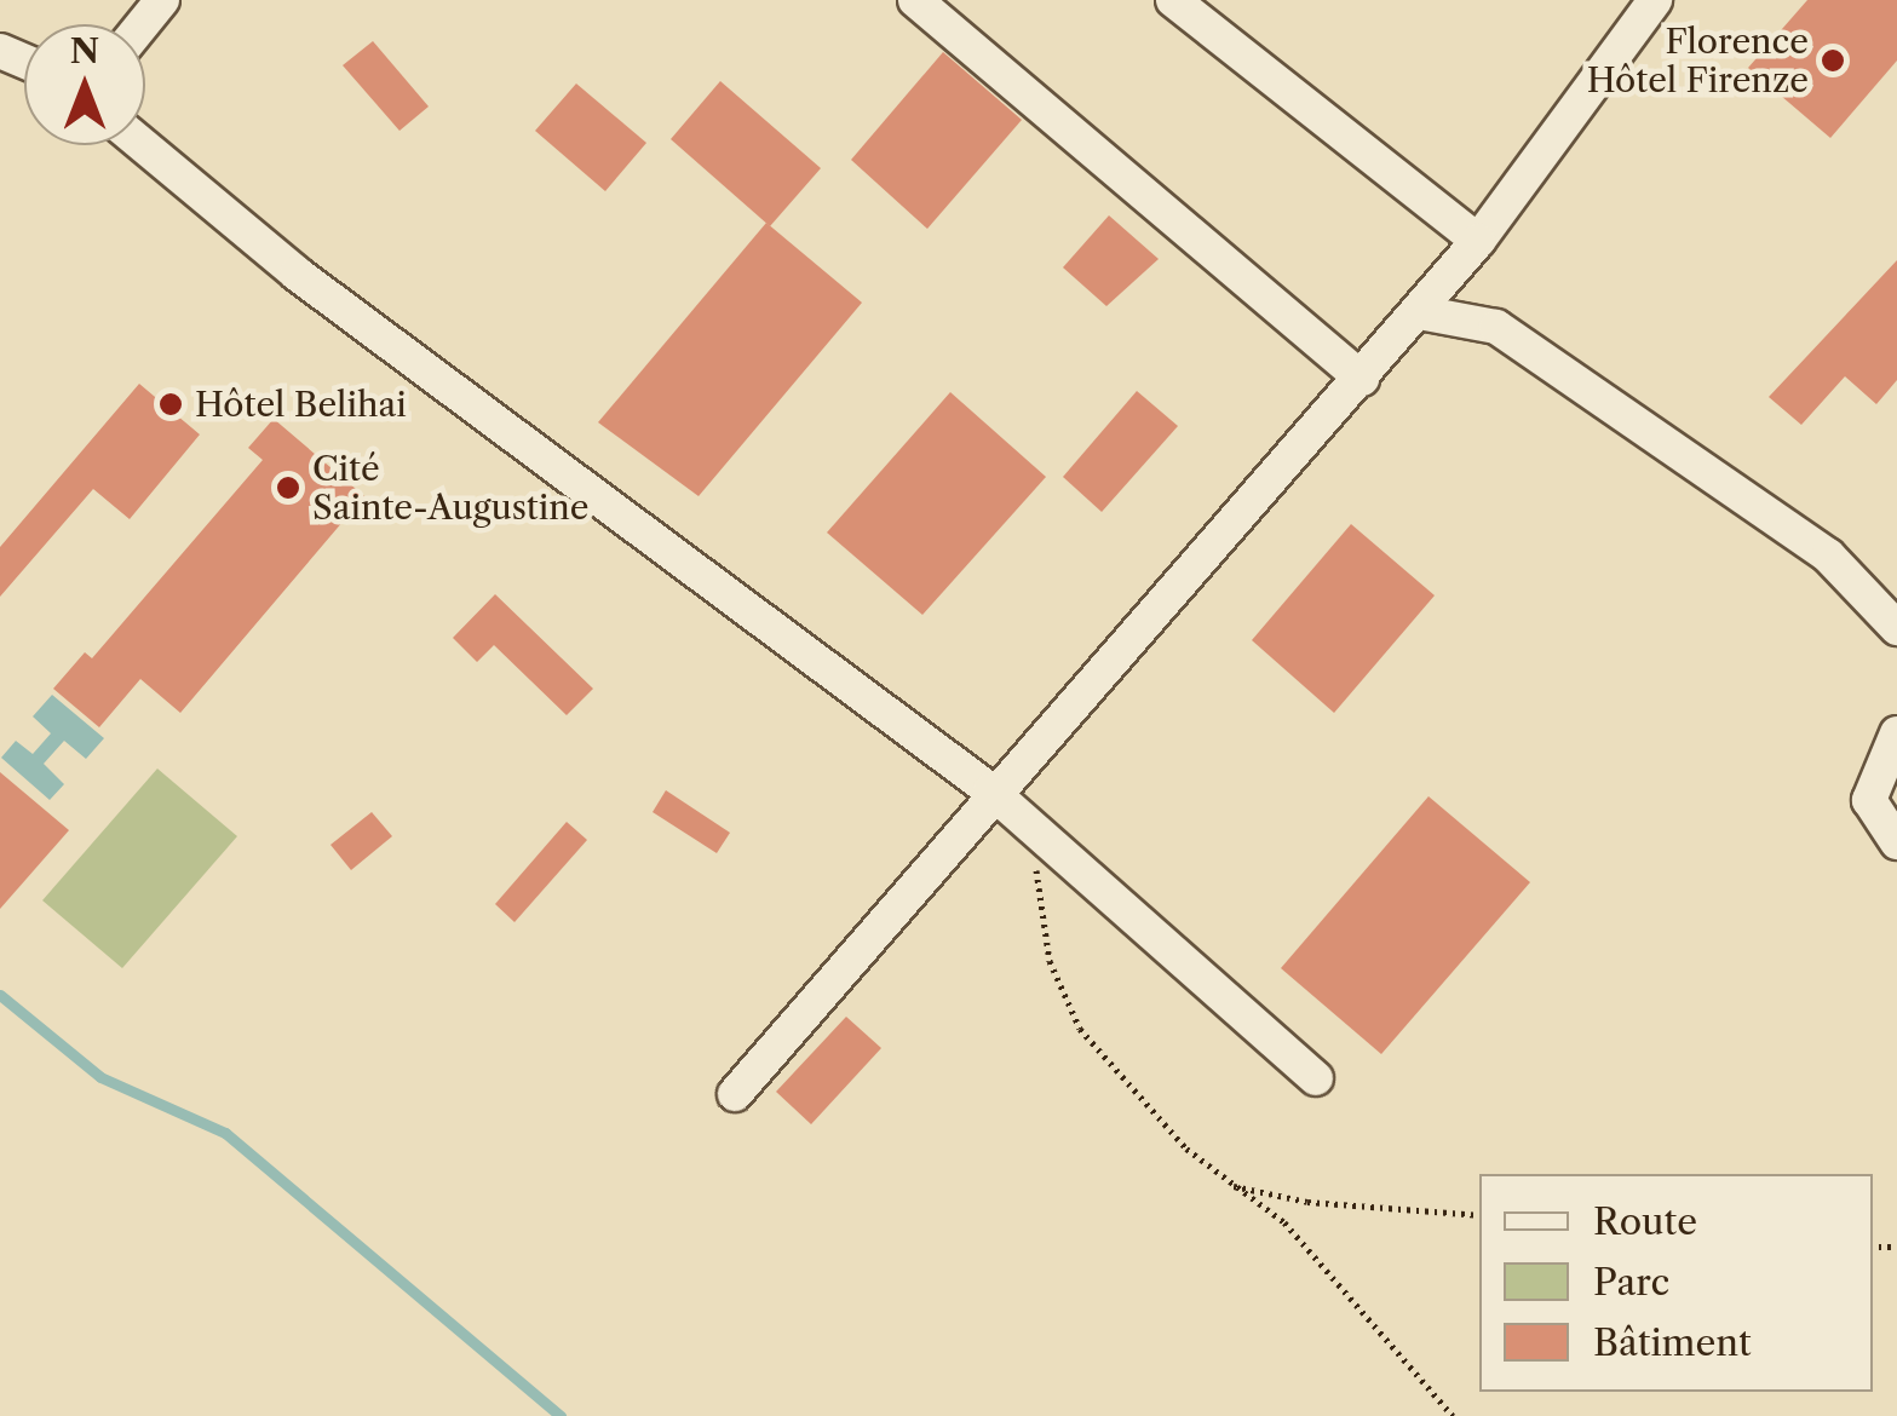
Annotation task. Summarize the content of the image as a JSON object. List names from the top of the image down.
{
  "places": ["Florence Hôtel Firenze", "Hôtel Belihai", "Cité Sainte-Augustine"],
  "legend": ["Route", "Parc", "Bâtiment"],
  "north": "top"
}
